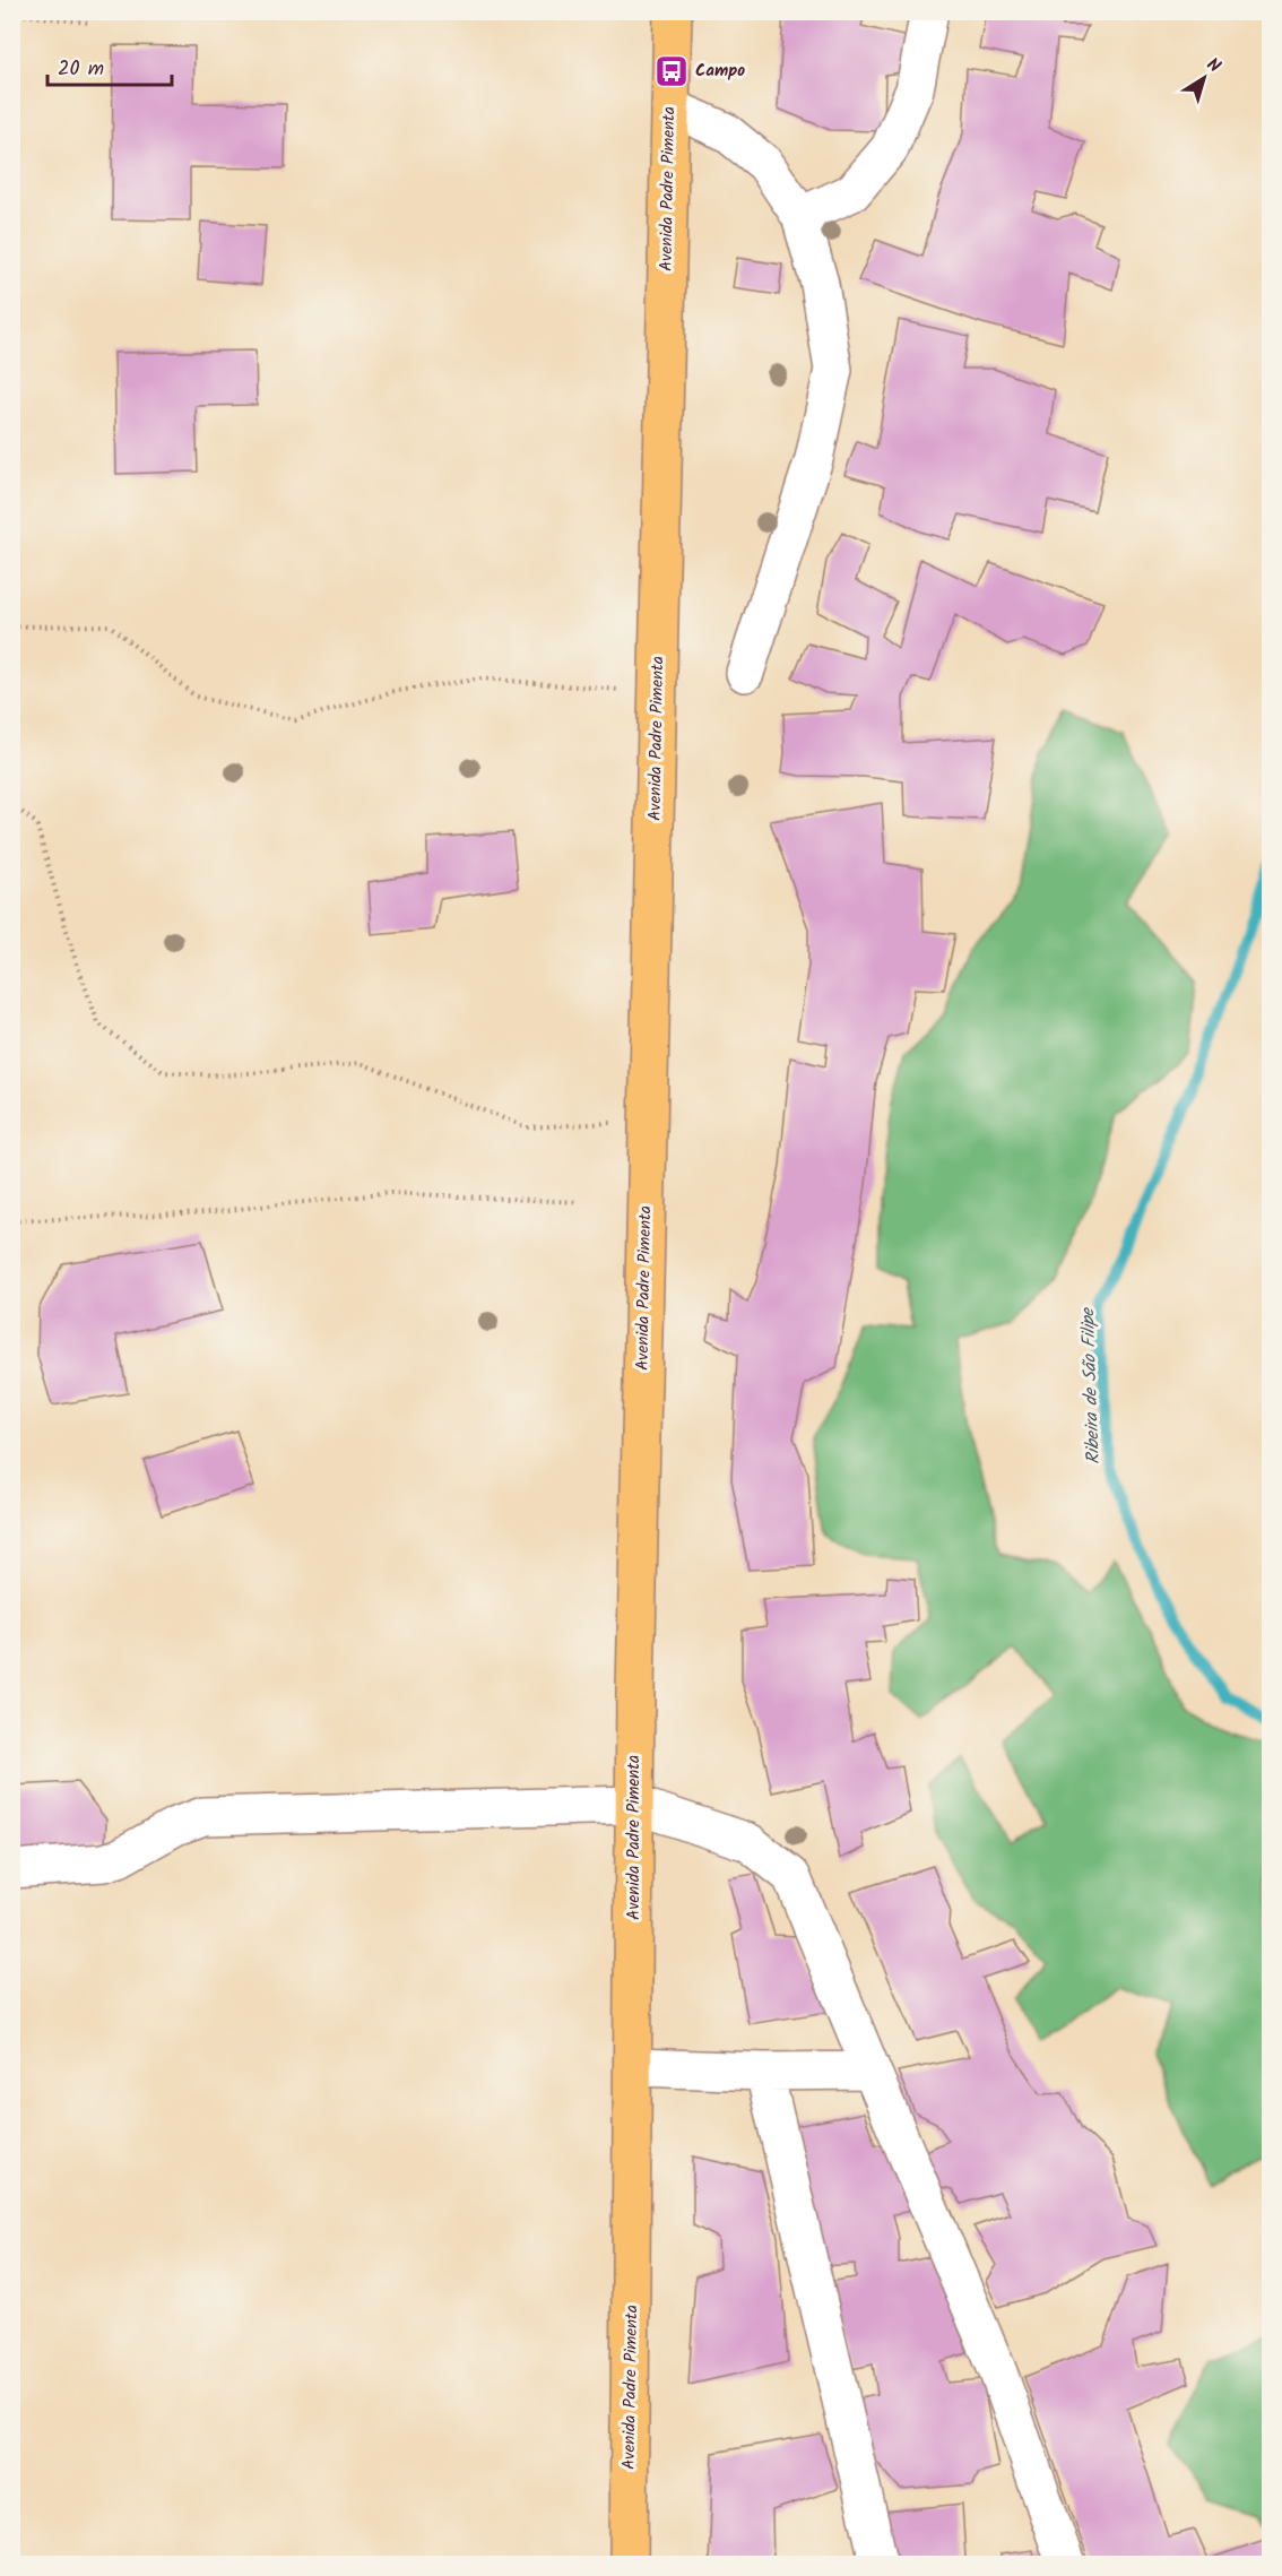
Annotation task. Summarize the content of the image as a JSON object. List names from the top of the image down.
{
  "streets": {
    "main road": ["Avenida Padre Pimenta"]
  },
  "water": ["Ribeira de São Filipe"],
  "places": {
    "bus stop": ["Campo"]
  },
  "scale_bar": "20 m",
  "north": "top right"
}
